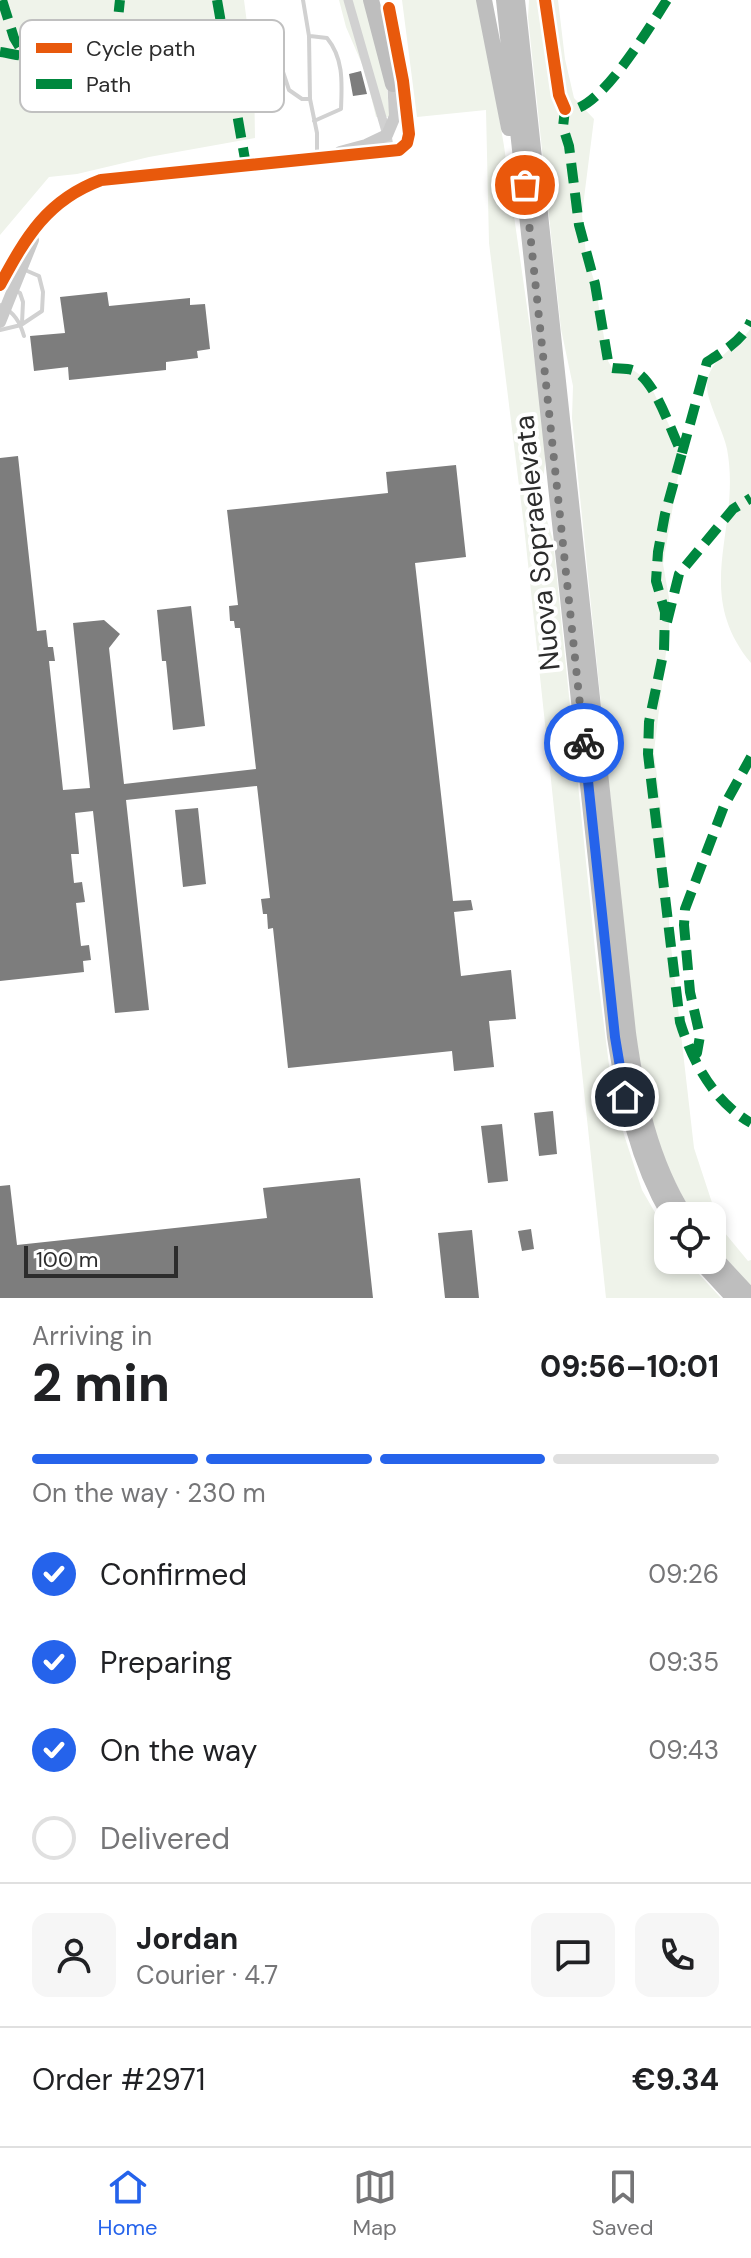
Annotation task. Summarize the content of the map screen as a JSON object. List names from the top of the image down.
{
  "streets": {
    "highway": ["Nuova Sopraelevata"]
  },
  "legend": ["Cycle path", "Path"],
  "scale_bar": "100 m",
  "page": {
    "scale": "100 m",
    "heading": ["2 min", "Arriving in", "09:56–10:01"],
    "panel": [
      "Jordan",
      "Courier · 4.7",
      "Order #2971",
      "€9.34"
    ],
    "bar": "On the way · 230 m",
    "list": [
      ["Confirmed", "09:26"],
      ["Preparing", "09:35"],
      ["On the way", "09:43"],
      "Delivered"
    ],
    "tabs": ["Home", "Map", "Saved"]
  }
}
